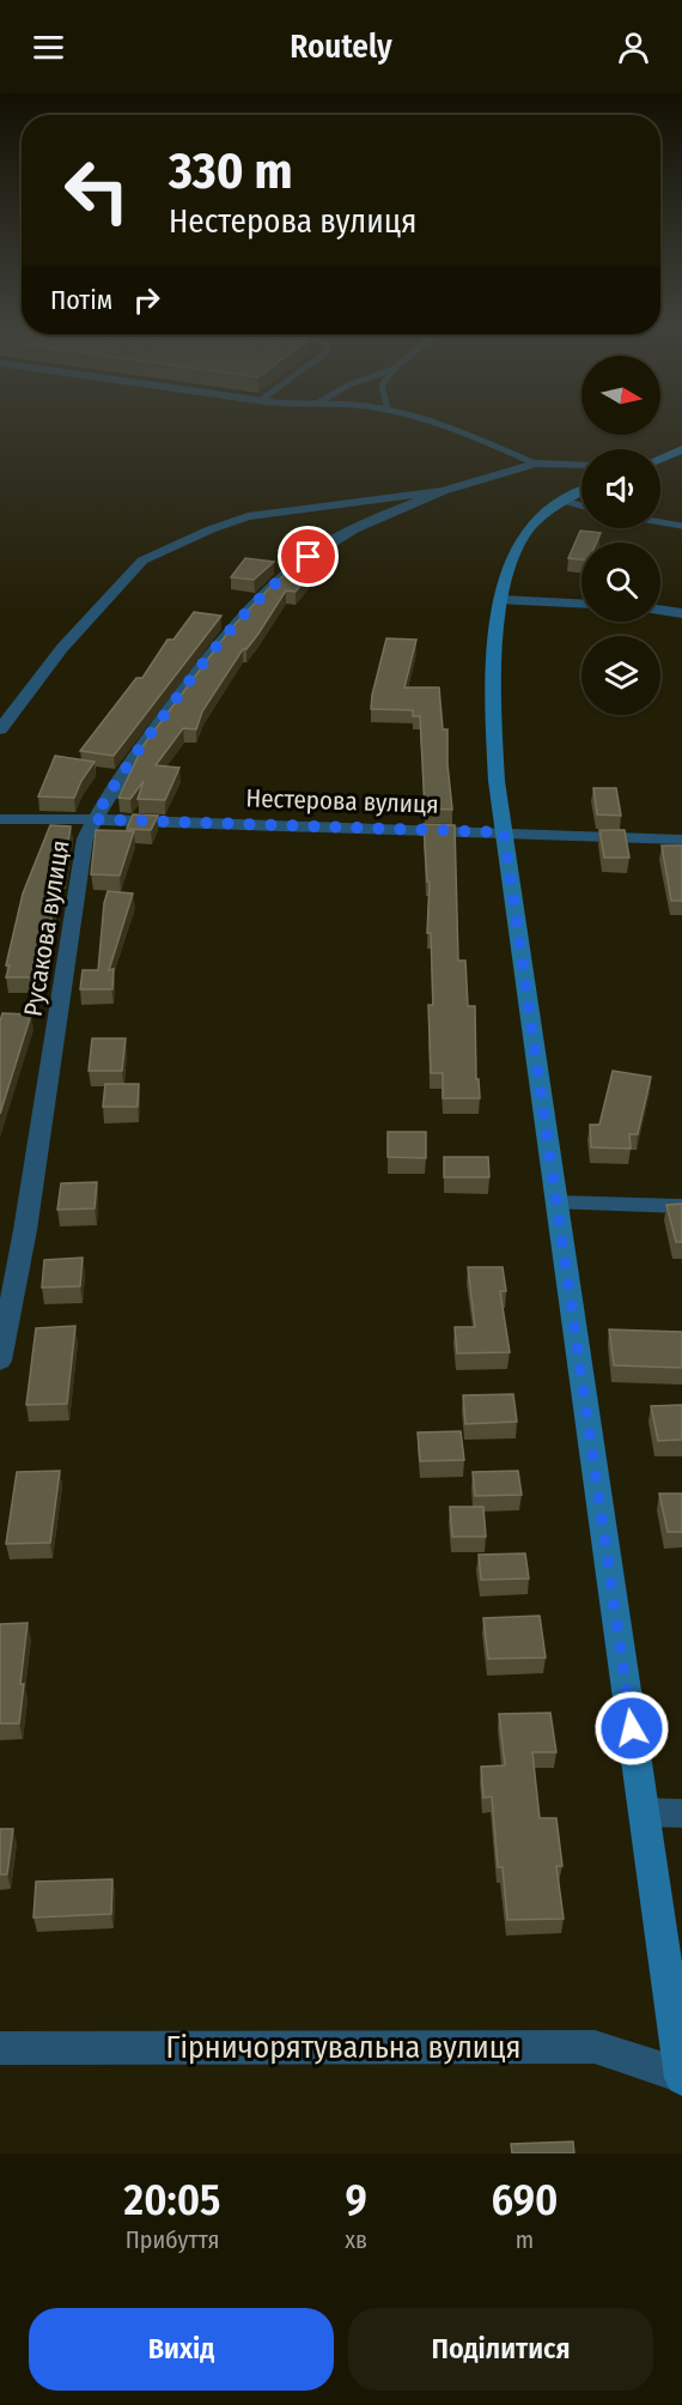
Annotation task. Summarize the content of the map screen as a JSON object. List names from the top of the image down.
{
  "streets": {
    "street": ["Нестерова вулиця", "Русакова вулиця", "Гірничорятувальна вулиця"]
  },
  "crossings": [
    ["Нестерова вулиця", "Русакова вулиця"]
  ],
  "north": "right",
  "page": {
    "header": "Routely",
    "turn": ["330 m", "Нестерова вулиця"],
    "then": "Потім",
    "eta": [
      "20:05",
      "Прибуття",
      "9",
      "хв",
      "690",
      "m"
    ],
    "buttons": ["Вихід", "Поділитися"]
  }
}
